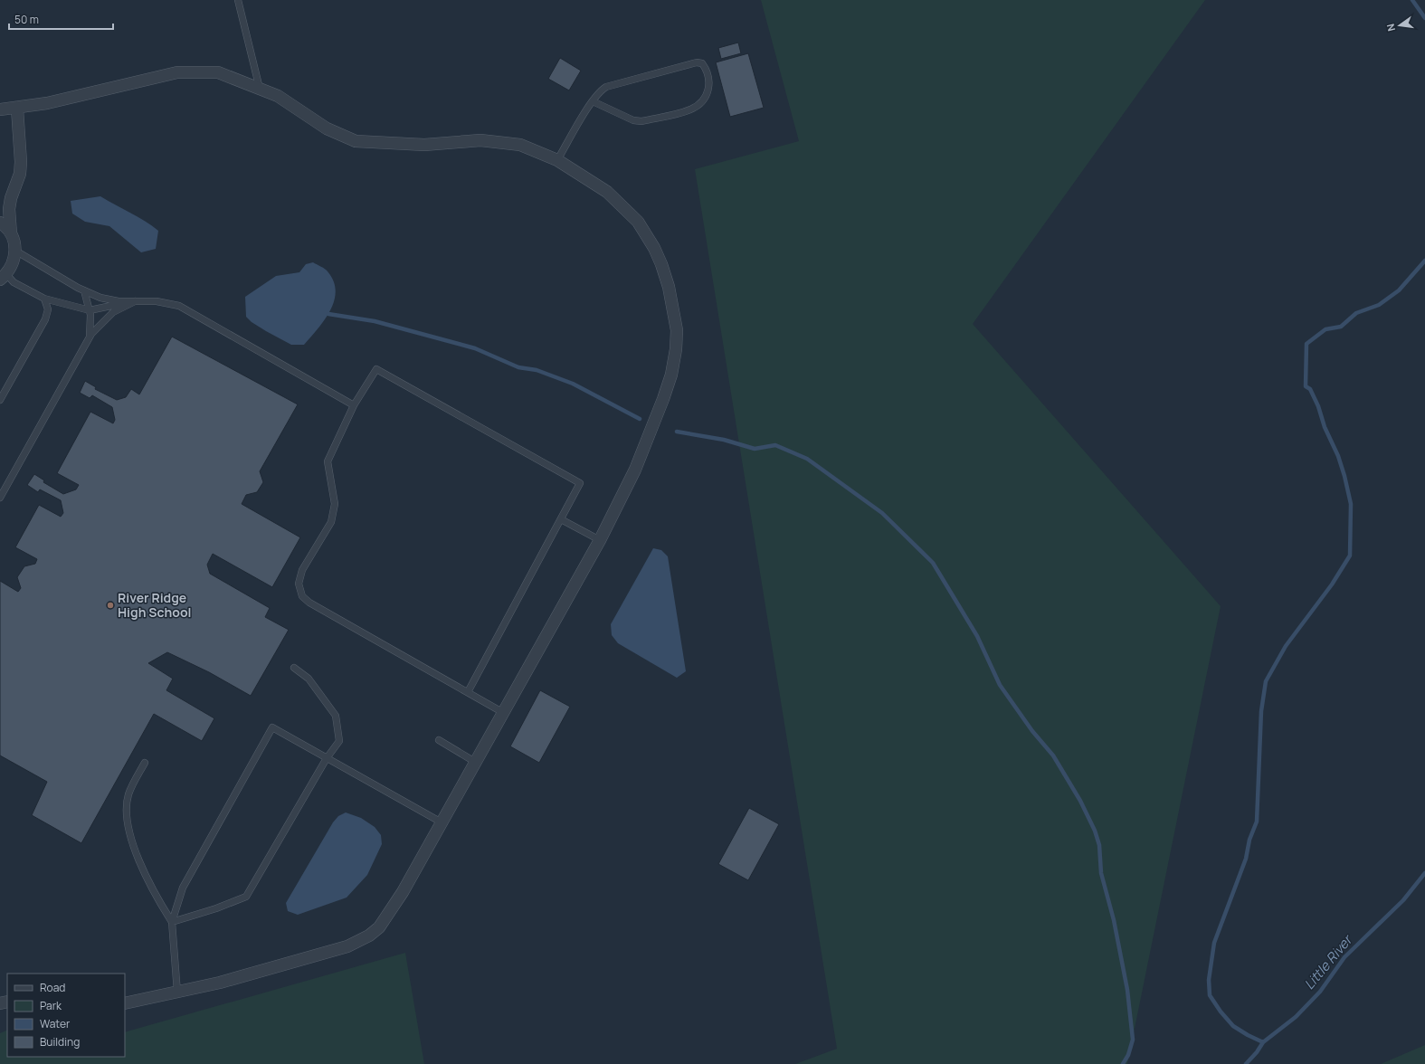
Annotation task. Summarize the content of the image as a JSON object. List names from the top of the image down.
{
  "water": ["Little River"],
  "places": ["River Ridge High School"],
  "legend": [
    "Road",
    "Park",
    "Water",
    "Building"
  ],
  "scale_bar": "50 m",
  "north": "left"
}
